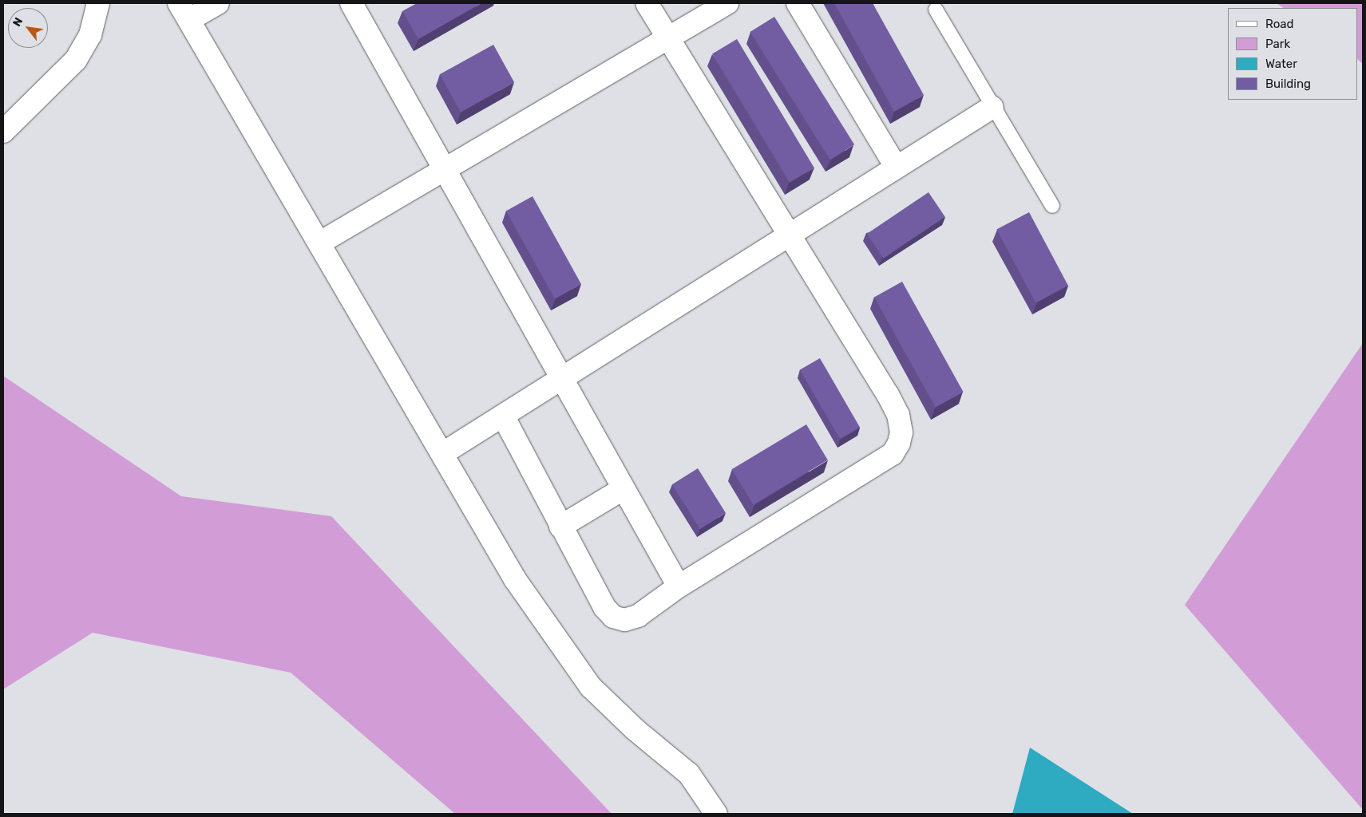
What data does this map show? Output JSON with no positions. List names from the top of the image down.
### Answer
{
  "legend": [
    "Road",
    "Park",
    "Water",
    "Building"
  ],
  "north": "top left"
}
